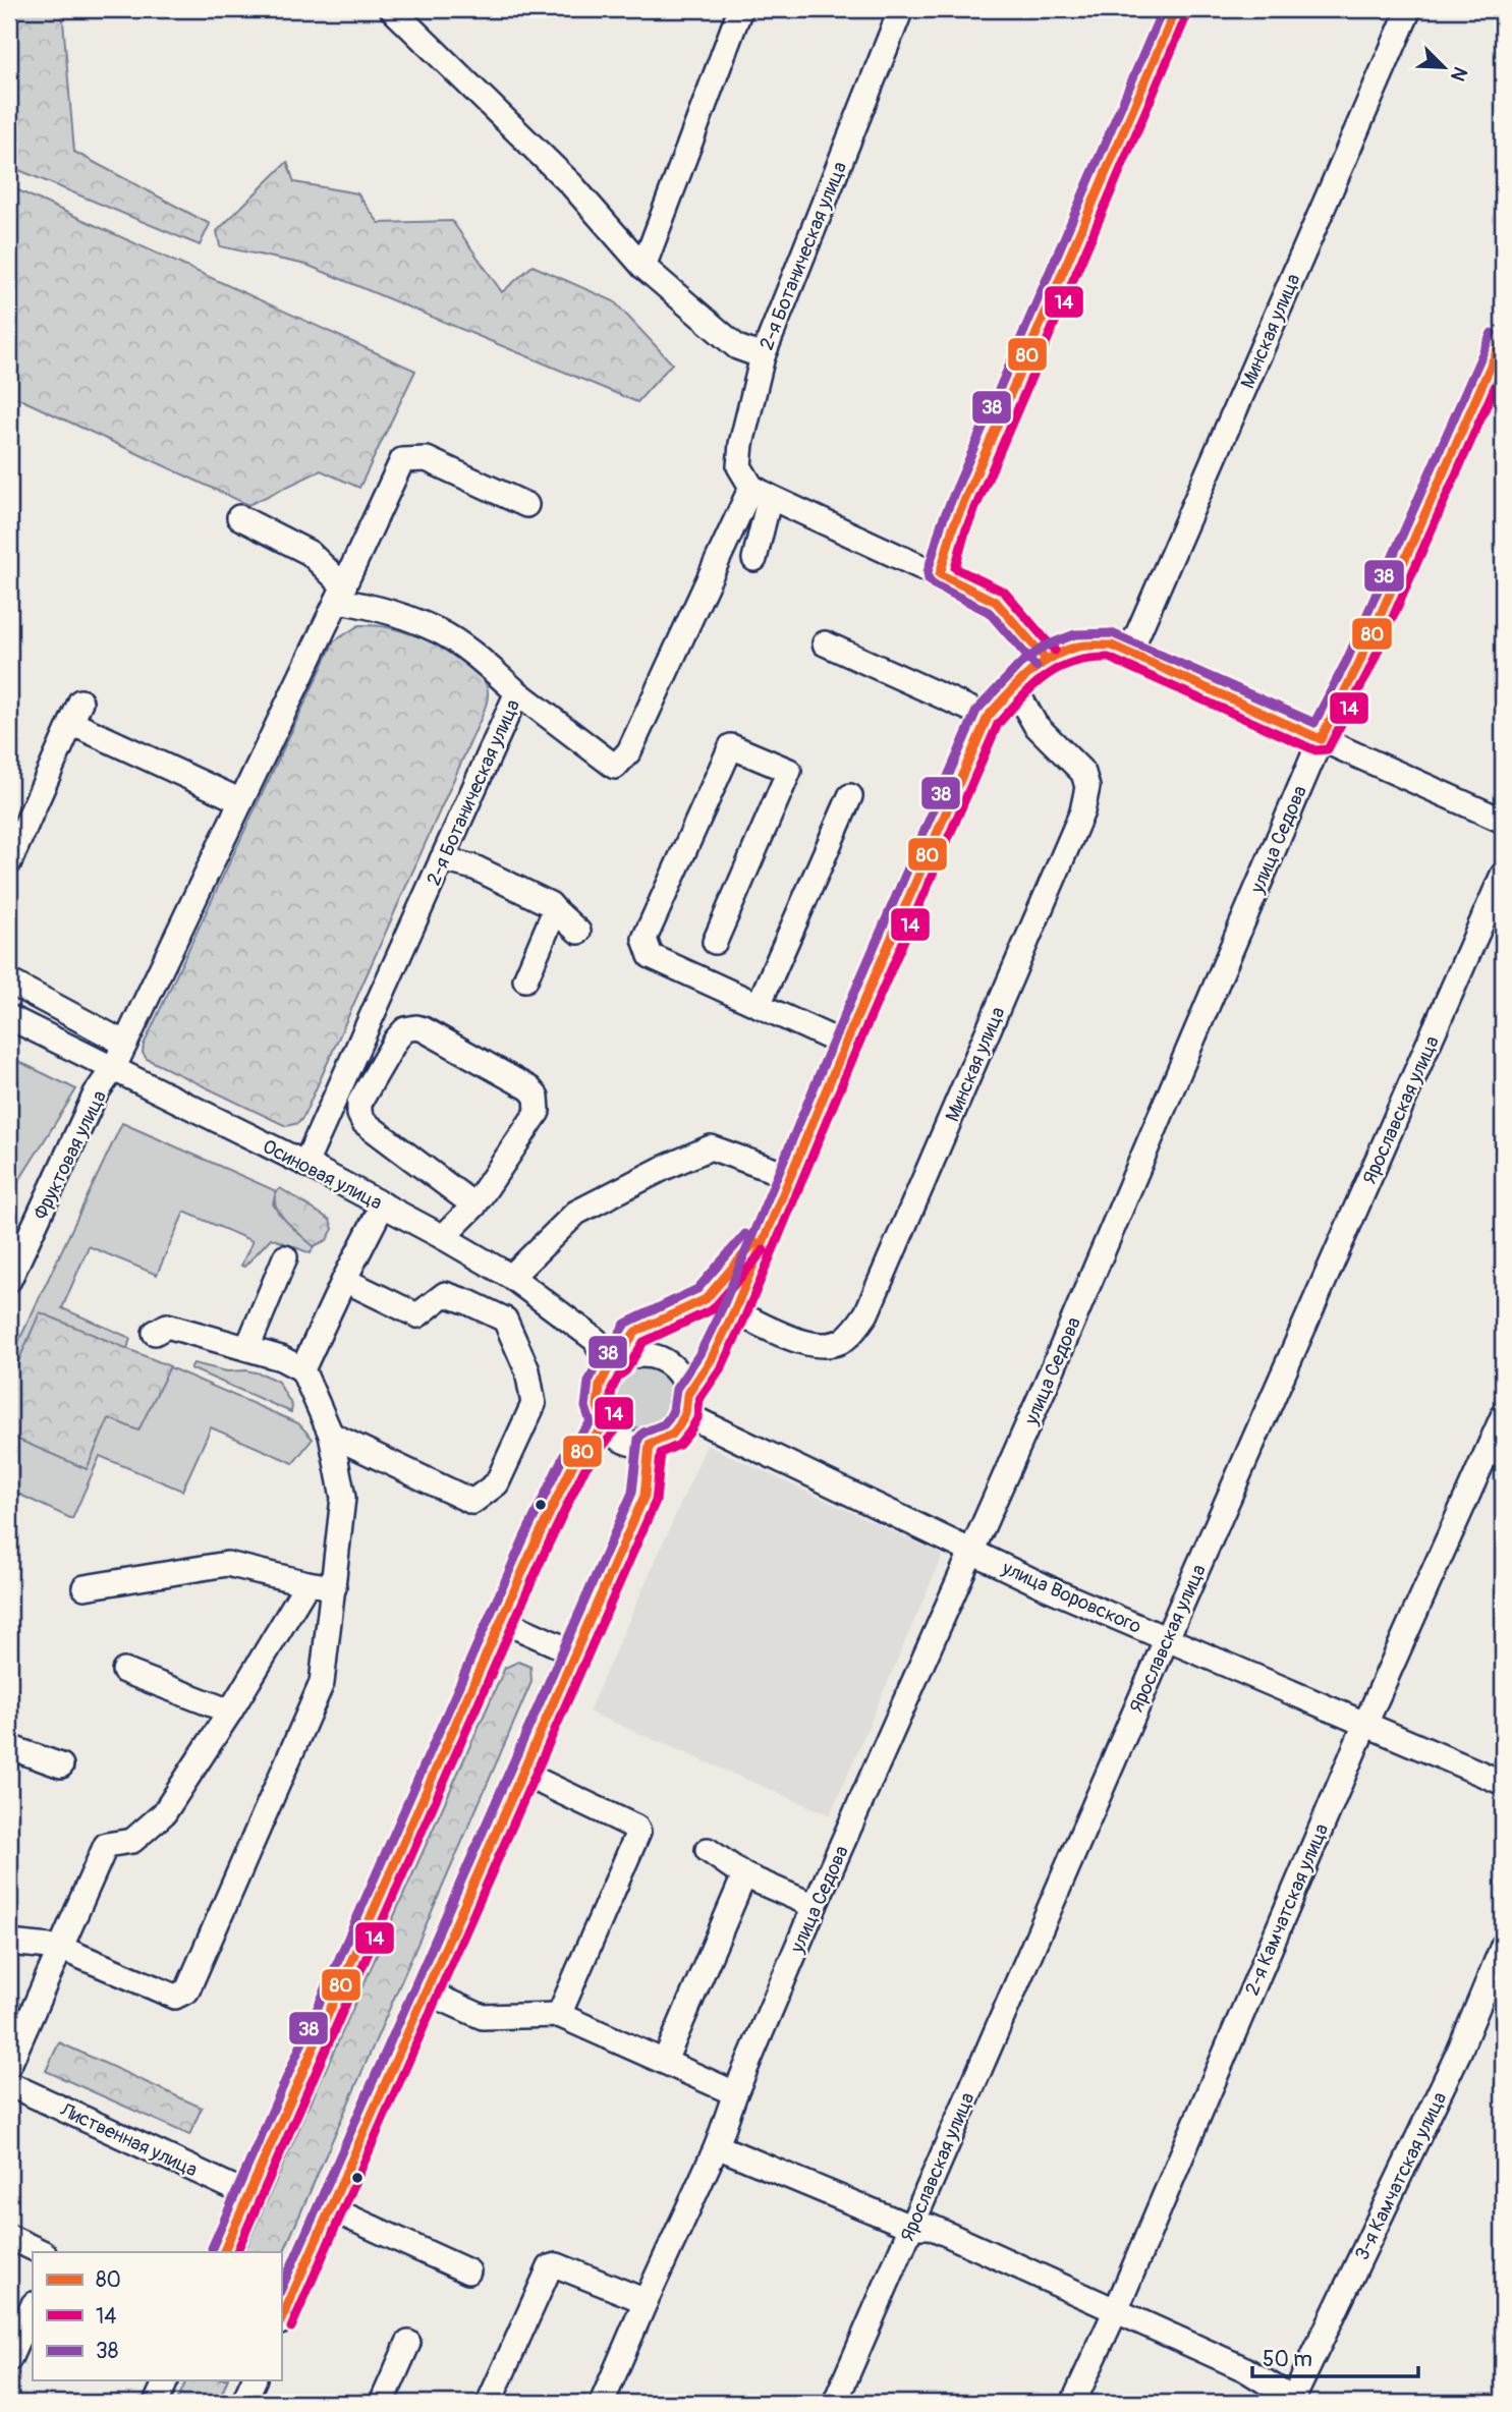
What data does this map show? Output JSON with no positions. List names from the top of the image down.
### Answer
{
  "streets": {
    "street": [
      "2-я Ботаническая улица",
      "Минская улица",
      "улица Седова",
      "Ярославская улица",
      "Фруктовая улица",
      "Осиновая улица",
      "улица Воровского",
      "2-я Камчатская улица",
      "Лиственная улица",
      "3-я Камчатская улица"
    ]
  },
  "crossings": [
    ["2-я Ботаническая улица", "Осиновая улица"],
    ["улица Седова", "улица Воровского"],
    ["Ярославская улица", "улица Воровского"],
    ["Фруктовая улица", "Осиновая улица"],
    ["Осиновая улица", "улица Воровского"],
    ["улица Воровского", "2-я Камчатская улица"]
  ],
  "lines": ["transit line 80", "transit line 38", "transit line 14"],
  "legend": ["80", "14", "38"],
  "scale_bar": "50 m",
  "north": "bottom right"
}
